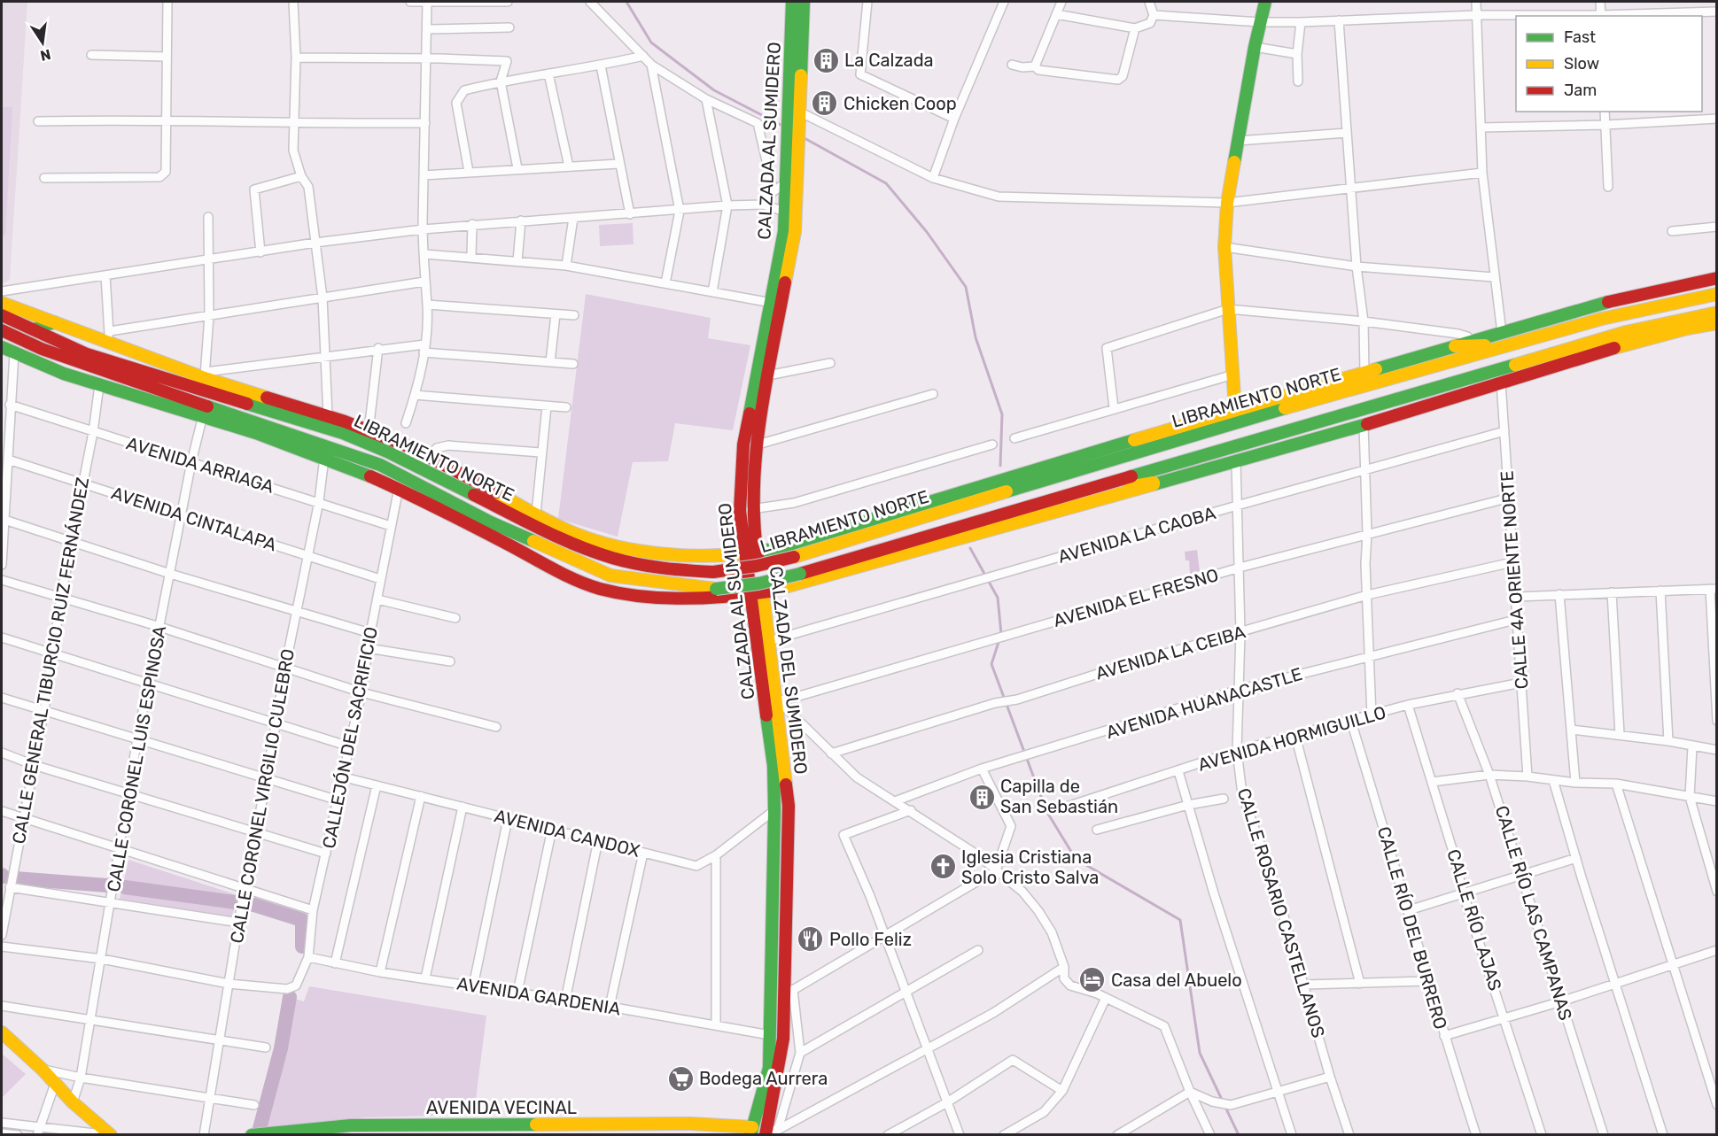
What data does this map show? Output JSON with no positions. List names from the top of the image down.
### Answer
{
  "streets": {
    "main road": [
      "CALZADA AL SUMIDERO",
      "LIBRAMIENTO NORTE",
      "CALZADA DEL SUMIDERO",
      "AVENIDA VECINAL"
    ],
    "street": [
      "AVENIDA ARRIAGA",
      "AVENIDA CINTALAPA",
      "AVENIDA LA CAOBA",
      "CALLE 4A ORIENTE NORTE",
      "AVENIDA EL FRESNO",
      "AVENIDA LA CEIBA",
      "CALLE GENERAL TIBURCIO RUIZ FERNÁNDEZ",
      "AVENIDA HUANACASTLE",
      "CALLEJÓN DEL SACRIFICIO",
      "AVENIDA HORMIGUILLO",
      "CALLE CORONEL LUIS ESPINOSA",
      "CALLE CORONEL VIRGILIO CULEBRO",
      "AVENIDA CANDOX",
      "CALLE ROSARIO CASTELLANOS",
      "CALLE RÍO LAS CAMPANAS",
      "CALLE RÍO LAJAS",
      "CALLE RÍO DEL BURRERO",
      "AVENIDA GARDENIA"
    ]
  },
  "crossings": [
    ["CALZADA AL SUMIDERO", "LIBRAMIENTO NORTE"],
    ["CALZADA AL SUMIDERO", "AVENIDA EL FRESNO"],
    ["CALZADA AL SUMIDERO", "CALZADA DEL SUMIDERO"],
    ["CALZADA AL SUMIDERO", "AVENIDA CANDOX"],
    ["CALZADA AL SUMIDERO", "AVENIDA GARDENIA"],
    ["CALZADA AL SUMIDERO", "AVENIDA VECINAL"],
    ["LIBRAMIENTO NORTE", "CALZADA DEL SUMIDERO"],
    ["AVENIDA ARRIAGA", "CALLE GENERAL TIBURCIO RUIZ FERNÁNDEZ"],
    ["AVENIDA ARRIAGA", "CALLEJÓN DEL SACRIFICIO"],
    ["AVENIDA ARRIAGA", "CALLE CORONEL LUIS ESPINOSA"],
    ["AVENIDA ARRIAGA", "CALLE CORONEL VIRGILIO CULEBRO"],
    ["AVENIDA CINTALAPA", "CALLE GENERAL TIBURCIO RUIZ FERNÁNDEZ"],
    ["AVENIDA CINTALAPA", "CALLEJÓN DEL SACRIFICIO"],
    ["AVENIDA CINTALAPA", "CALLE CORONEL LUIS ESPINOSA"],
    ["AVENIDA CINTALAPA", "CALLE CORONEL VIRGILIO CULEBRO"],
    ["AVENIDA LA CAOBA", "CALLE 4A ORIENTE NORTE"],
    ["AVENIDA LA CAOBA", "CALZADA DEL SUMIDERO"],
    ["AVENIDA LA CAOBA", "CALLE ROSARIO CASTELLANOS"],
    ["CALLE 4A ORIENTE NORTE", "AVENIDA EL FRESNO"],
    ["CALLE 4A ORIENTE NORTE", "AVENIDA LA CEIBA"],
    ["CALLE 4A ORIENTE NORTE", "AVENIDA HUANACASTLE"],
    ["CALLE 4A ORIENTE NORTE", "AVENIDA HORMIGUILLO"],
    ["AVENIDA EL FRESNO", "CALZADA DEL SUMIDERO"],
    ["AVENIDA EL FRESNO", "CALLE ROSARIO CASTELLANOS"],
    ["AVENIDA LA CEIBA", "CALLE ROSARIO CASTELLANOS"],
    ["AVENIDA HUANACASTLE", "CALLE ROSARIO CASTELLANOS"],
    ["CALLEJÓN DEL SACRIFICIO", "CALLE CORONEL VIRGILIO CULEBRO"],
    ["CALLEJÓN DEL SACRIFICIO", "AVENIDA CANDOX"],
    ["CALLEJÓN DEL SACRIFICIO", "AVENIDA GARDENIA"],
    ["AVENIDA HORMIGUILLO", "CALLE ROSARIO CASTELLANOS"],
    ["AVENIDA HORMIGUILLO", "CALLE RÍO LAS CAMPANAS"],
    ["AVENIDA HORMIGUILLO", "CALLE RÍO LAJAS"],
    ["AVENIDA HORMIGUILLO", "CALLE RÍO DEL BURRERO"]
  ],
  "places": {
    "building": ["La Calzada", "Chicken Coop", "Capilla de San Sebastián"],
    "church": ["Iglesia Cristiana Solo Cristo Salva"],
    "restaurant": ["Pollo Feliz"],
    "hotel": ["Casa del Abuelo"],
    "supermarket": ["Bodega Aurrera"]
  },
  "legend": ["Fast", "Slow", "Jam"],
  "north": "bottom"
}
